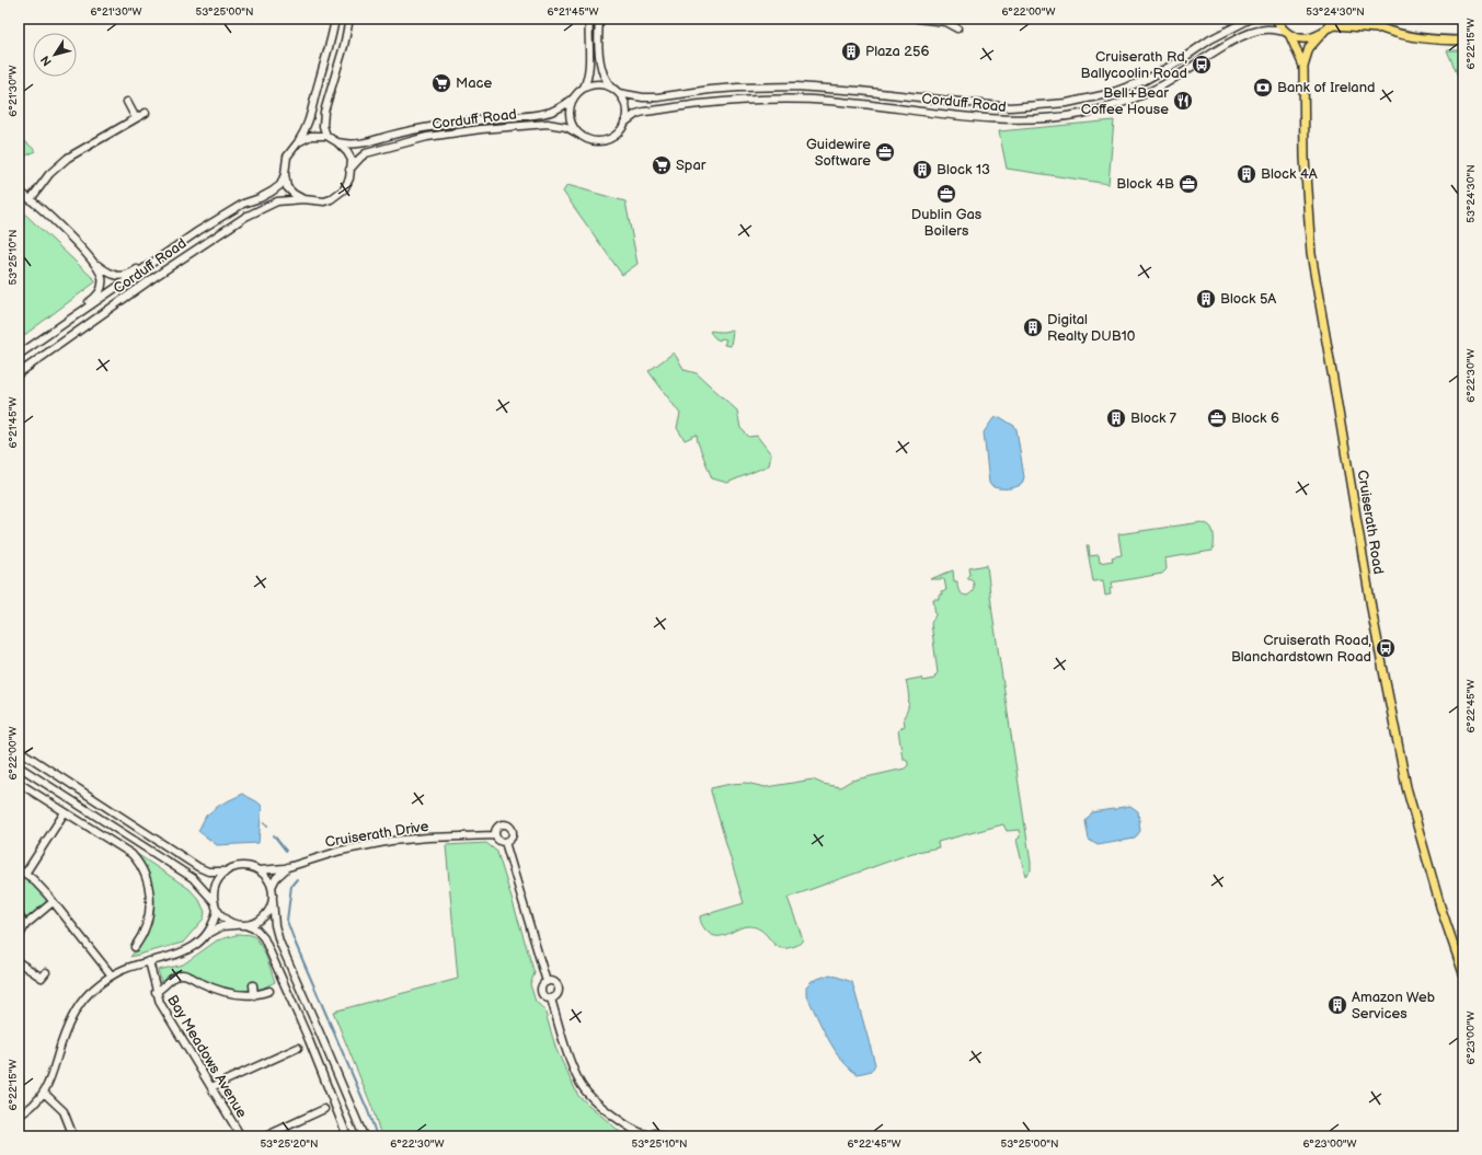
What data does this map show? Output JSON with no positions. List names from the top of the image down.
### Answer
{
  "streets": {
    "main road": ["Cruiserath Road"],
    "street": ["Corduff Road", "Cruiserath Drive", "Bay Meadows Avenue"]
  },
  "crossings": [
    ["Corduff Road", "Cruiserath Road"]
  ],
  "places": {
    "building": [
      "Plaza 256",
      "Block 13",
      "Block 4A",
      "Block 5A",
      "Digital Realty DUB10",
      "Block 7",
      "Amazon Web Services"
    ],
    "bus stop": ["Cruiserath Rd, Ballycoolin Road", "Cruiserath Road, Blanchardstown Road"],
    "supermarket": ["Mace", "Spar"],
    "bank": ["Bank of Ireland"],
    "restaurant": ["Bell+Bear Coffee House"],
    "office": [
      "Guidewire Software",
      "Block 4B",
      "Dublin Gas Boilers",
      "Block 6"
    ]
  },
  "north": "bottom left",
  "coordinates": [
    "6°21'30\"W",
    "53°25'00\"N",
    "6°21'45\"W",
    "6°22'00\"W",
    "53°24'30\"N",
    "6°22'15\"W",
    "53°25'10\"N",
    "6°22'30\"W",
    "6°22'45\"W",
    "6°23'00\"W",
    "53°25'20\"N"
  ]
}
